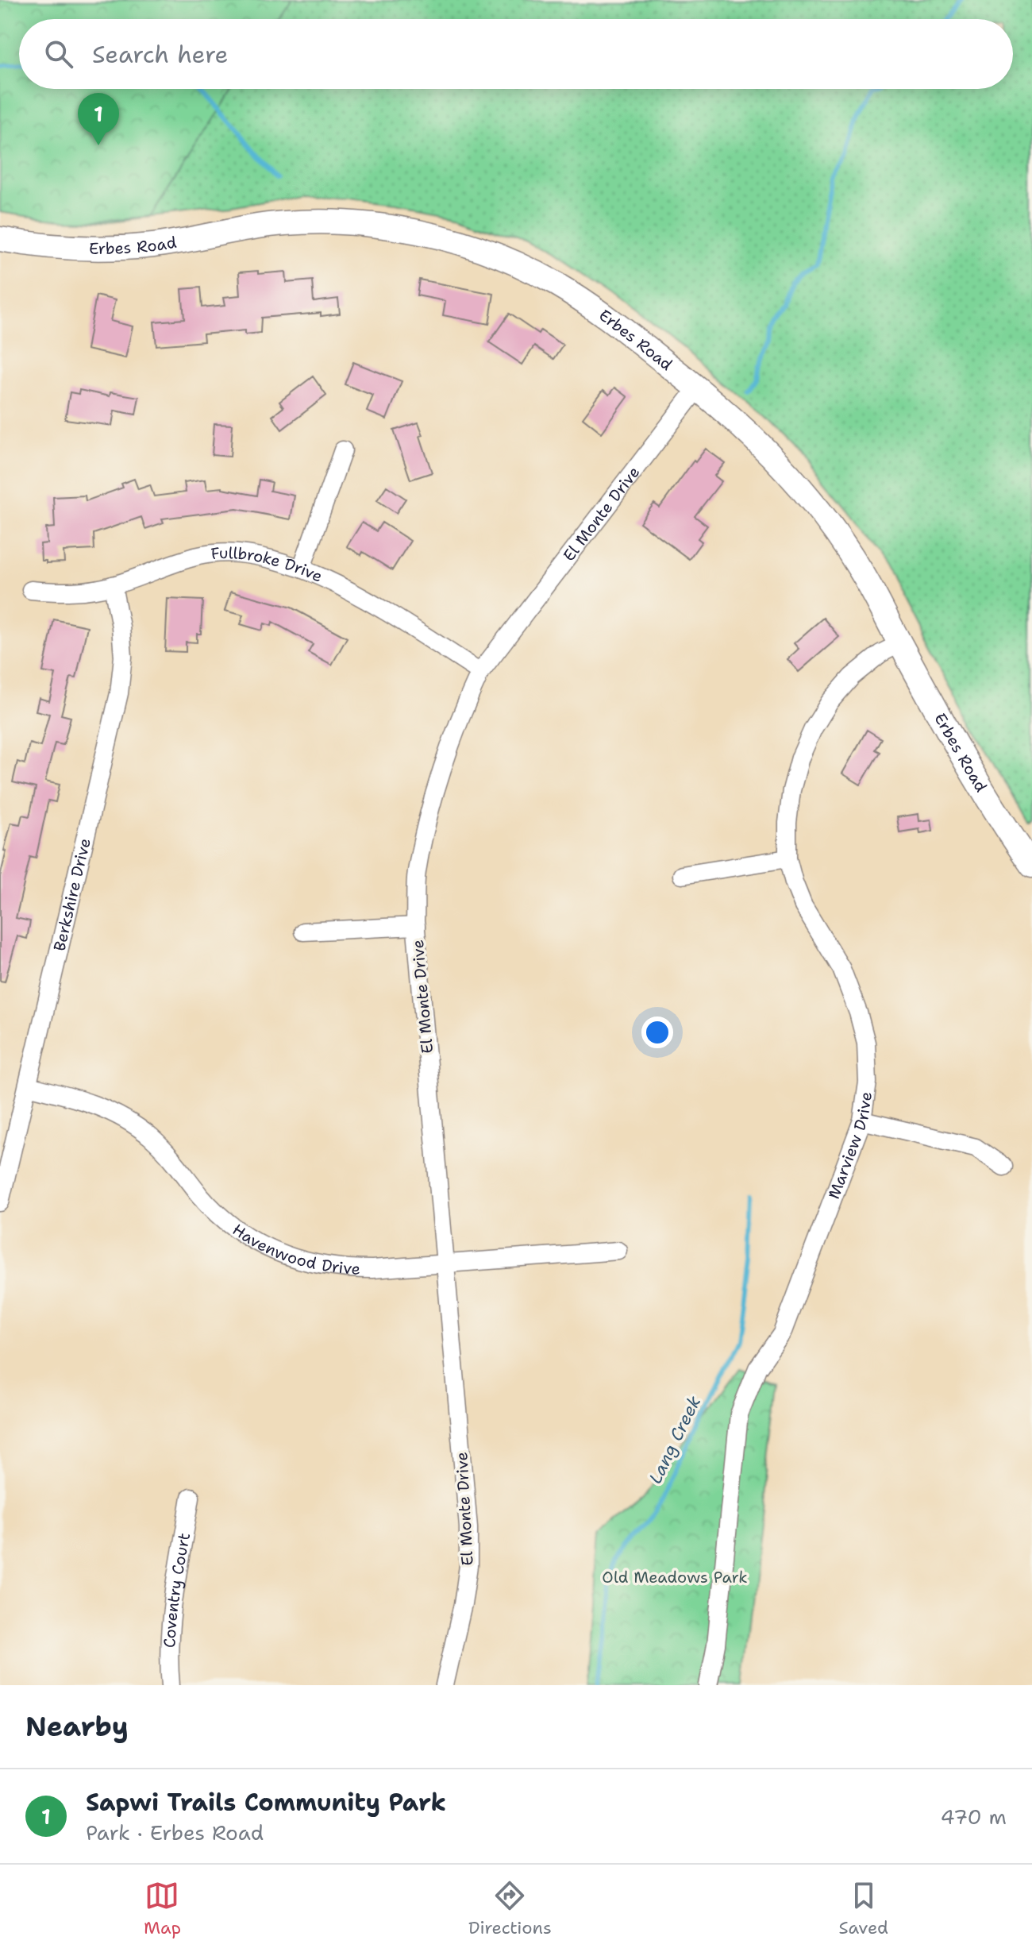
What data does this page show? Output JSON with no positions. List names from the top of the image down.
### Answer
{
  "streets": {
    "main road": ["Erbes Road"],
    "street": [
      "El Monte Drive",
      "Fullbroke Drive",
      "Berkshire Drive",
      "Marview Drive",
      "Havenwood Drive",
      "Coventry Court"
    ]
  },
  "crossings": [
    ["Erbes Road", "El Monte Drive"],
    ["Erbes Road", "Marview Drive"],
    ["El Monte Drive", "Fullbroke Drive"],
    ["El Monte Drive", "Havenwood Drive"],
    ["Fullbroke Drive", "Berkshire Drive"],
    ["Berkshire Drive", "Havenwood Drive"]
  ],
  "water": ["Lang Creek"],
  "parks": ["Old Meadows Park"],
  "page": {
    "search": "Search here",
    "pins": "1",
    "heading": "Nearby",
    "list": [
      {
        "mark": "1",
        "name": "Sapwi Trails Community Park",
        "note": "Park · Erbes Road",
        "value": "470 m"
      }
    ],
    "nav": ["Map", "Directions", "Saved"]
  }
}
